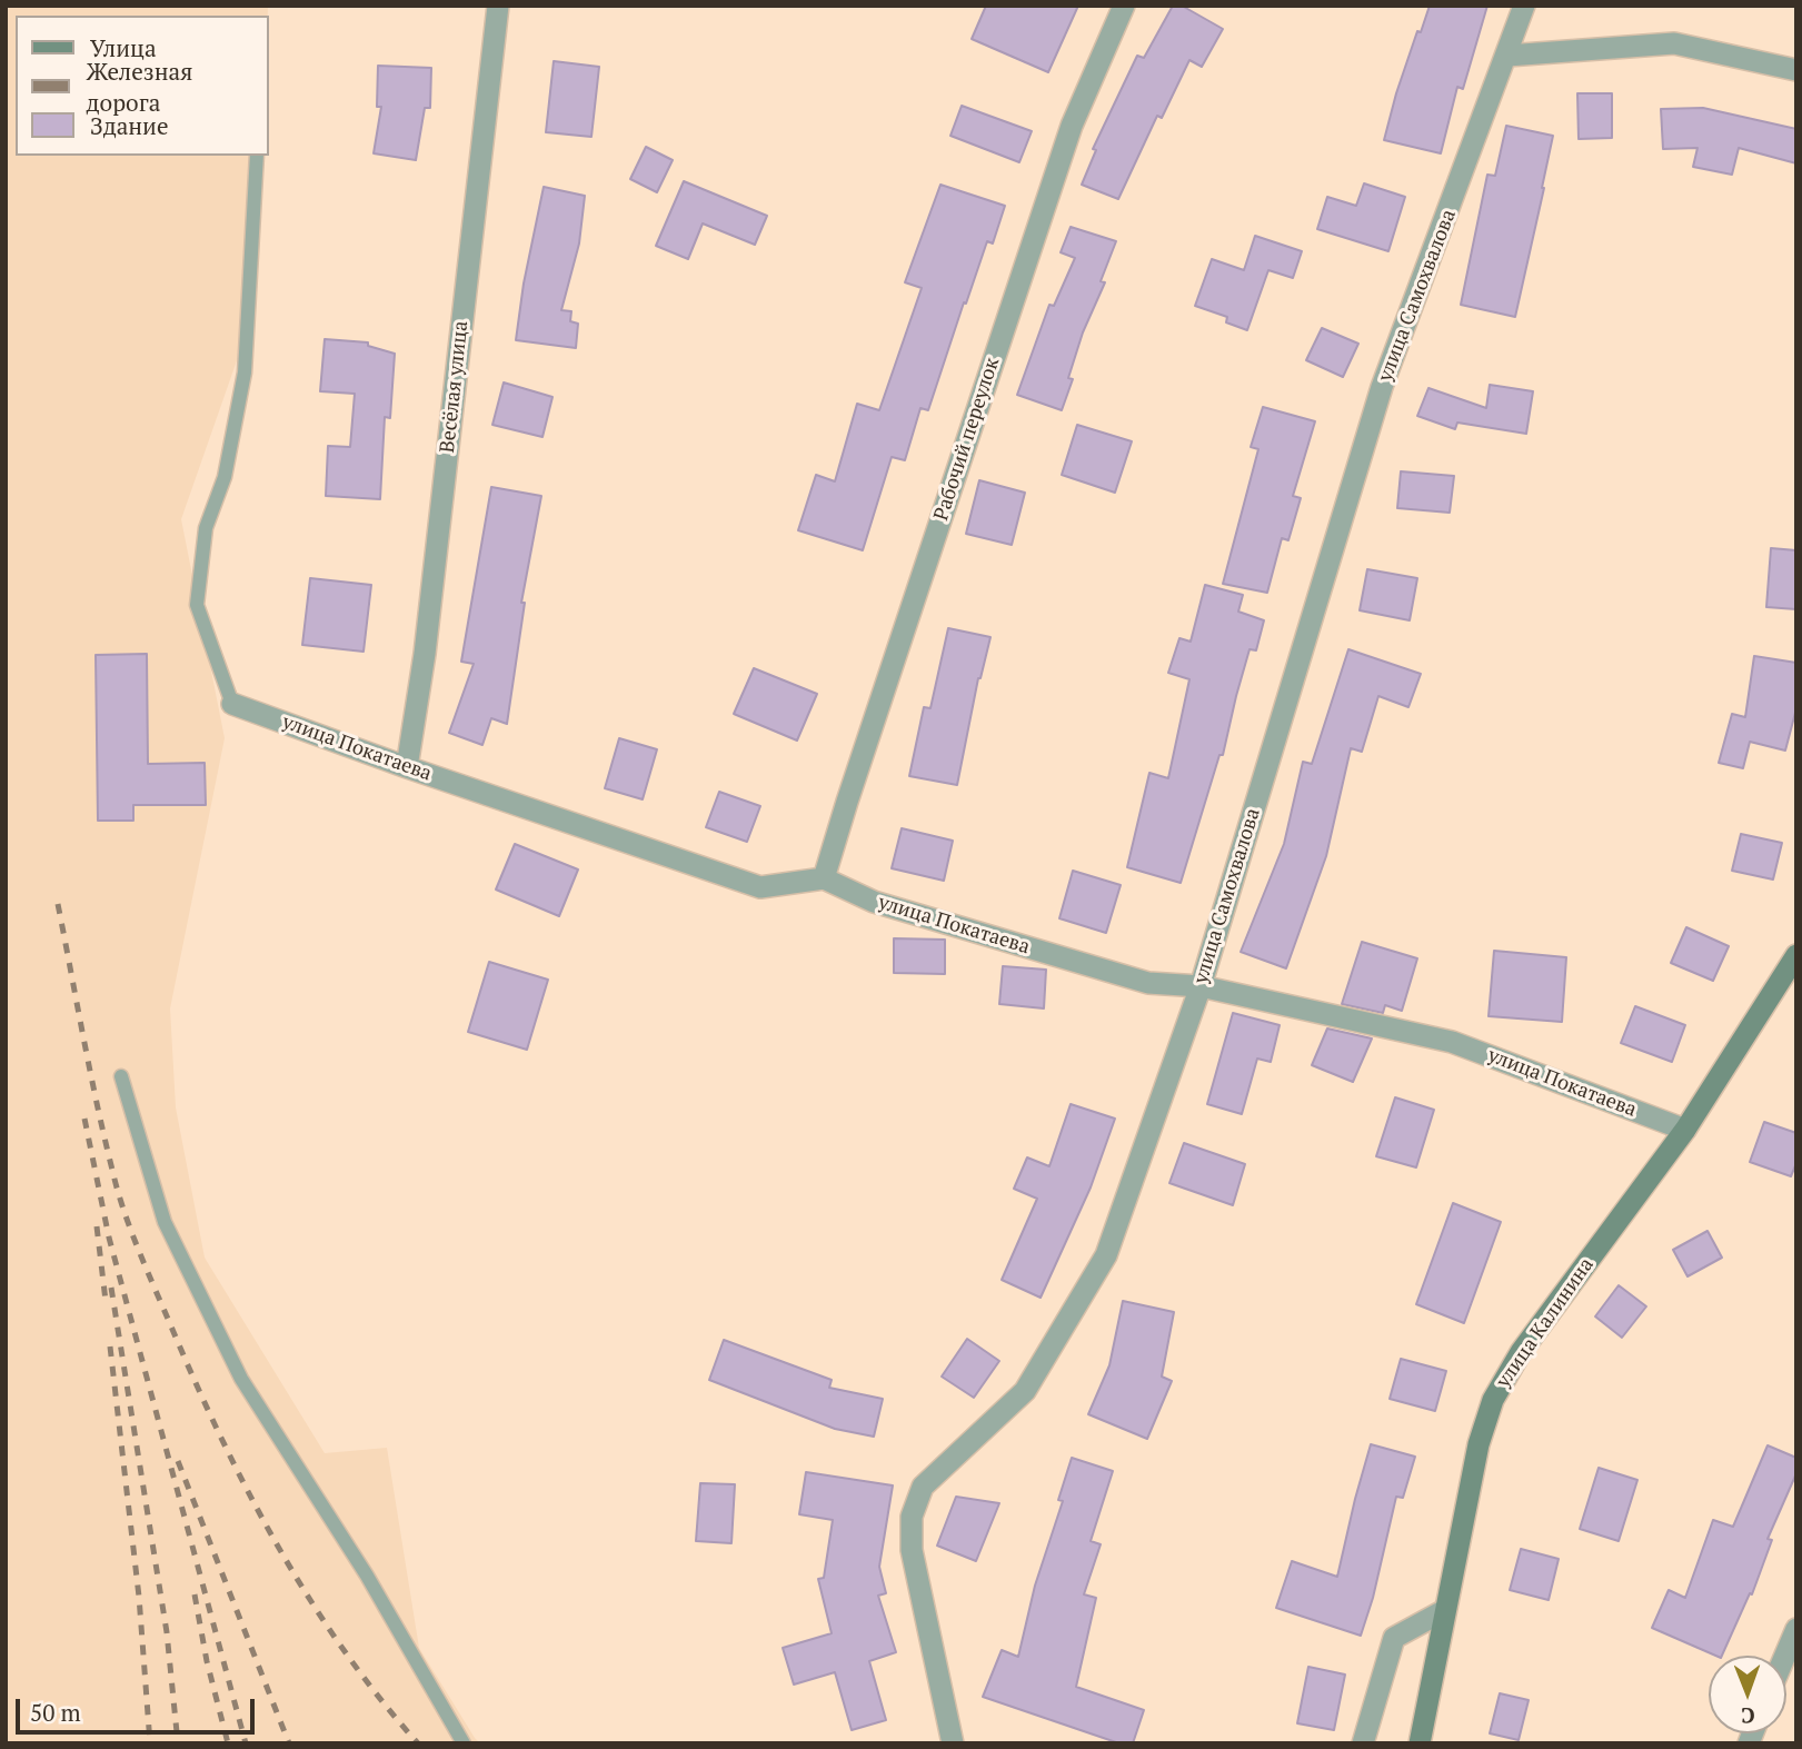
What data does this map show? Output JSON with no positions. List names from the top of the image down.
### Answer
{
  "streets": {
    "main road": ["улица Калинина"],
    "street": [
      "улица Самохвалова",
      "Весёлая улица",
      "Рабочий переулок",
      "улица Покатаева"
    ]
  },
  "crossings": [
    ["улица Самохвалова", "улица Покатаева"],
    ["Весёлая улица", "улица Покатаева"],
    ["Рабочий переулок", "улица Покатаева"],
    ["улица Покатаева", "улица Калинина"]
  ],
  "legend": ["Улица", "Железная дорога", "Здание"],
  "scale_bar": "50 m",
  "north": "bottom"
}
